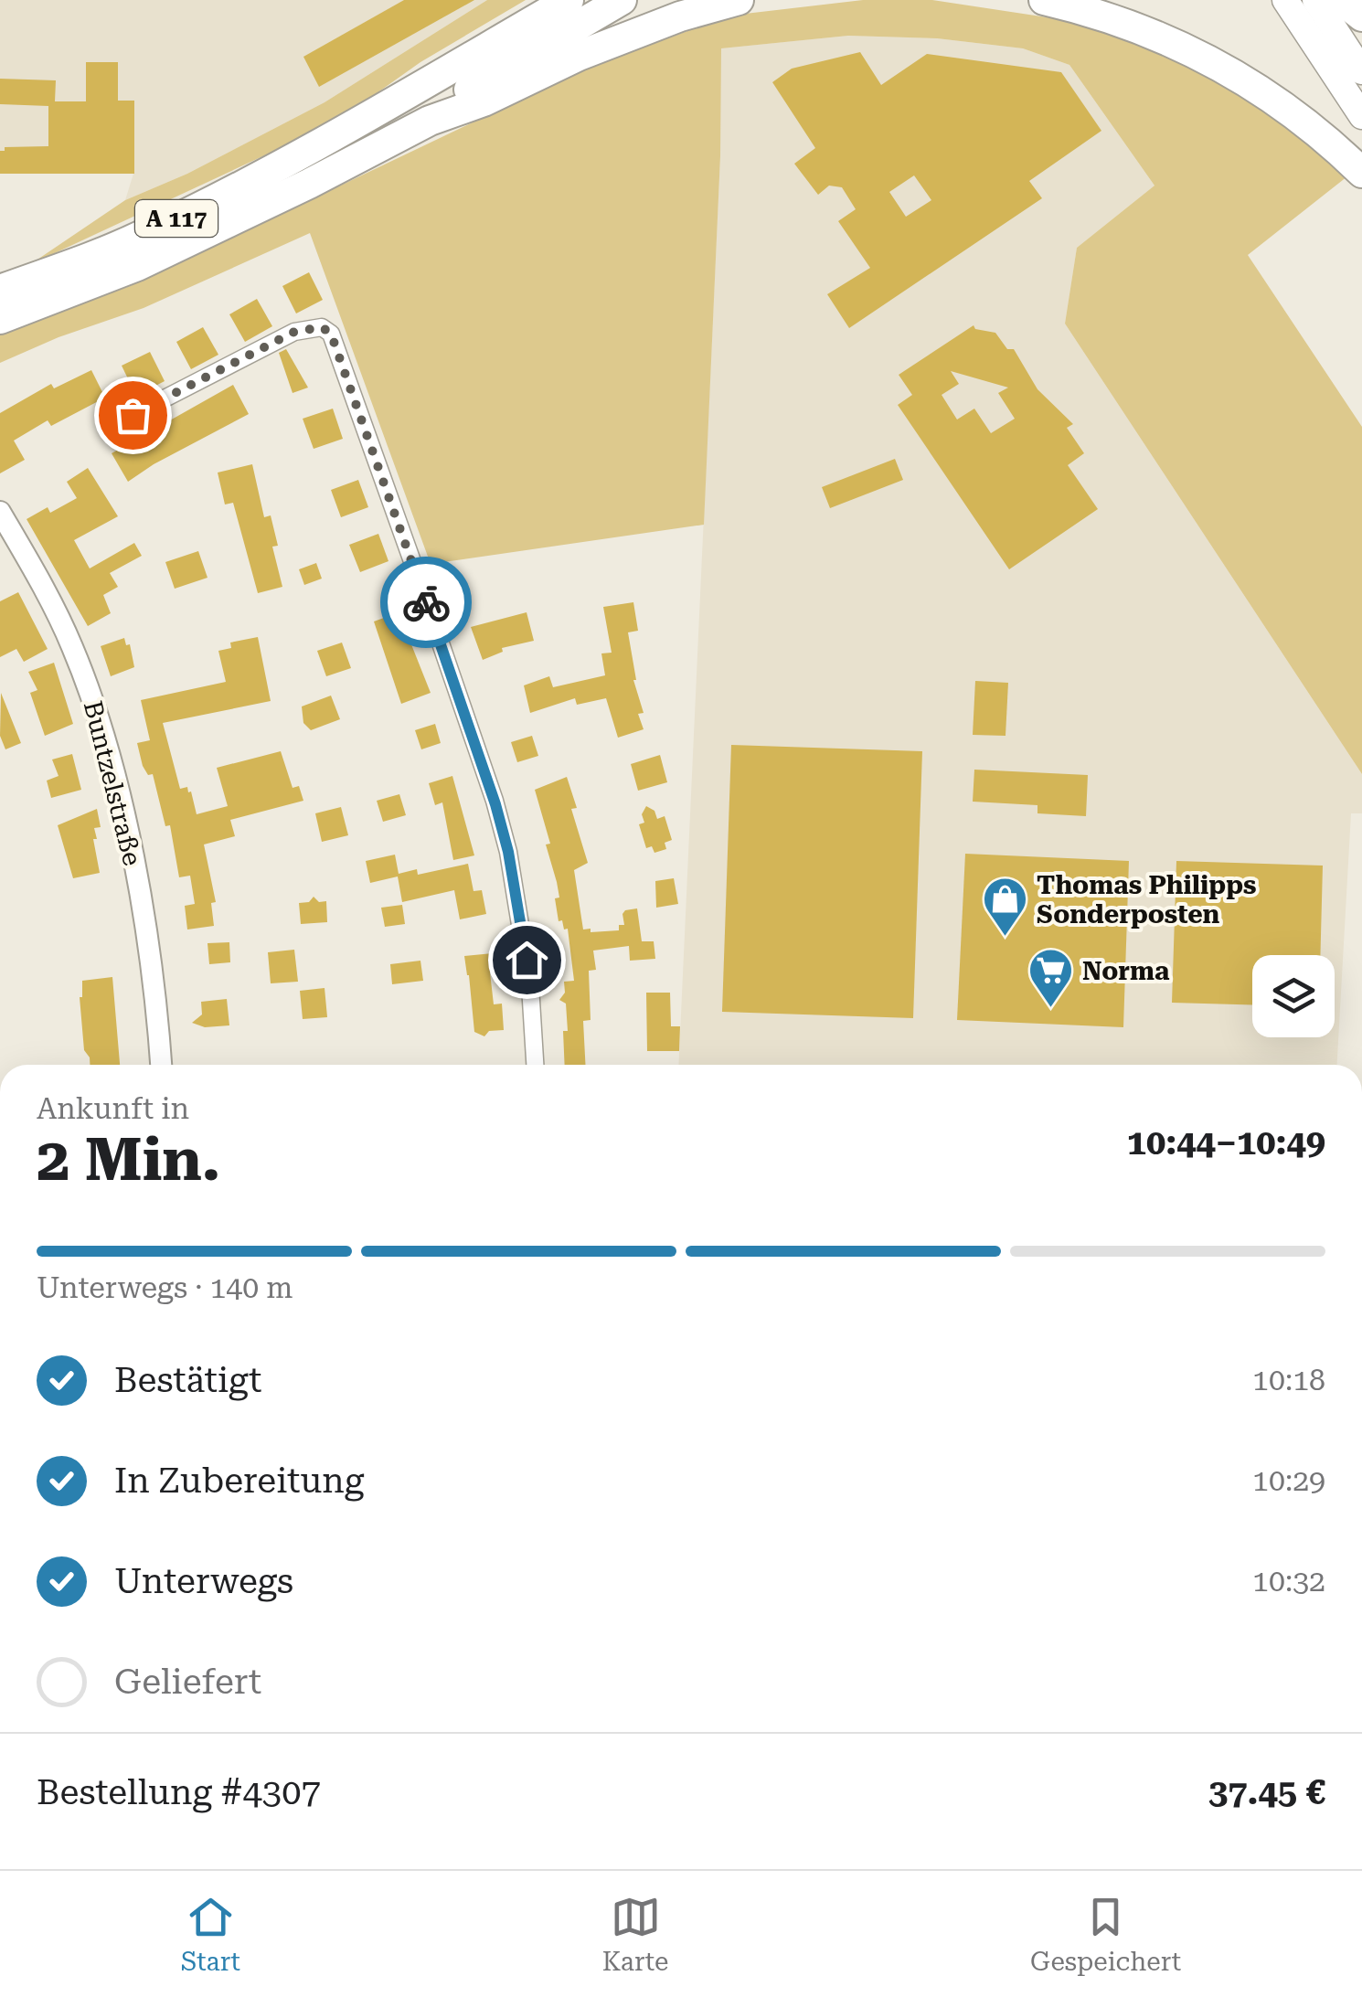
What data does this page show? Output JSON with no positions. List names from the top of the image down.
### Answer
{
  "streets": {
    "highway": ["A 117"],
    "street": ["Buntzelstraße"]
  },
  "places": {
    "shop": ["Thomas Philipps Sonderposten"],
    "supermarket": ["Norma"]
  },
  "page": {
    "heading": ["2 Min.", "Ankunft in", "10:44–10:49"],
    "panel": ["Bestellung #4307", "37.45 €"],
    "bar": "Unterwegs · 140 m",
    "list": [
      ["Bestätigt", "10:18"],
      ["In Zubereitung", "10:29"],
      ["Unterwegs", "10:32"],
      "Geliefert"
    ],
    "tabs": ["Start", "Karte", "Gespeichert"]
  }
}
